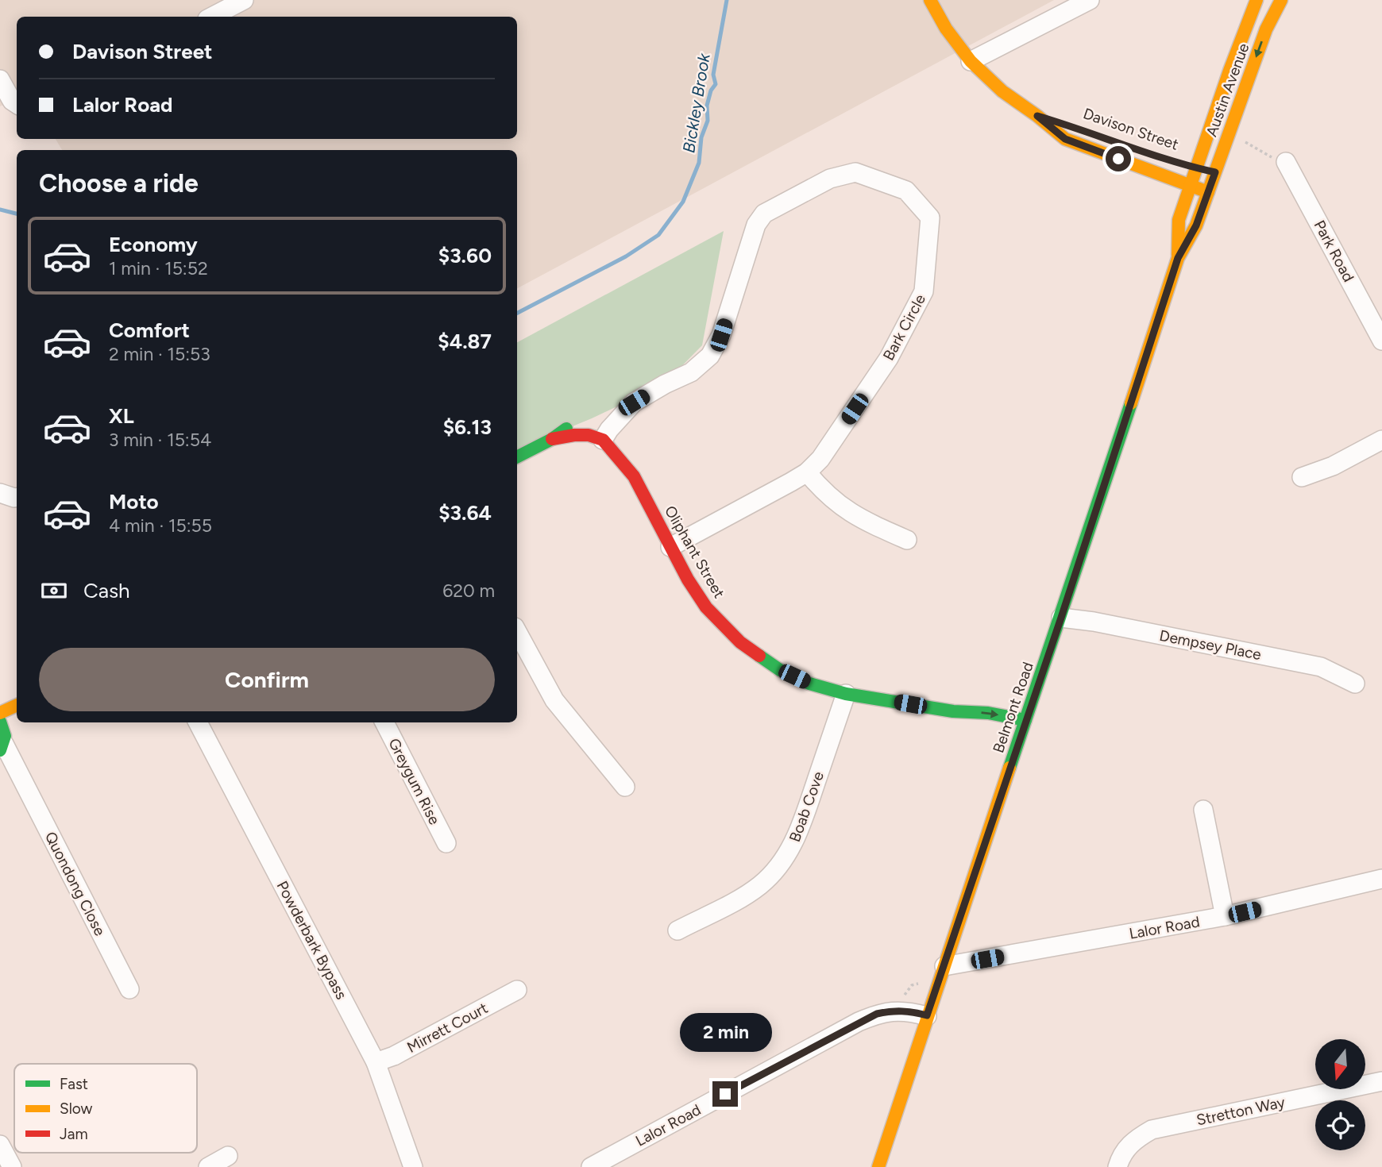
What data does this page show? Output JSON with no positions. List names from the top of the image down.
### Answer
{
  "streets": {
    "main road": [
      "Austin Avenue",
      "Davison Street",
      "Oliphant Street",
      "Belmont Road"
    ],
    "street": [
      "Park Road",
      "Bark Circle",
      "Dempsey Place",
      "Greygum Rise",
      "Boab Cove",
      "Quondong Close",
      "Lalor Road",
      "Powderbark Bypass",
      "Mirrett Court",
      "Stretton Way"
    ]
  },
  "crossings": [
    ["Austin Avenue", "Davison Street"],
    ["Austin Avenue", "Belmont Road"],
    ["Davison Street", "Belmont Road"],
    ["Bark Circle", "Oliphant Street"],
    ["Oliphant Street", "Belmont Road"],
    ["Oliphant Street", "Boab Cove"],
    ["Dempsey Place", "Belmont Road"],
    ["Belmont Road", "Lalor Road"],
    ["Powderbark Bypass", "Mirrett Court"]
  ],
  "water": ["Bickley Brook"],
  "legend": ["Fast", "Slow", "Jam"],
  "north": "bottom",
  "page": {
    "banner": ["Davison Street", "Lalor Road"],
    "heading": "Choose a ride",
    "list": [
      {
        "name": "Economy",
        "note": "1 min · 15:52",
        "value": "$3.60"
      },
      {
        "name": "Comfort",
        "note": "2 min · 15:53",
        "value": "$4.87"
      },
      {
        "name": "XL",
        "note": "3 min · 15:54",
        "value": "$6.13"
      },
      {
        "name": "Moto",
        "note": "4 min · 15:55",
        "value": "$3.64"
      }
    ],
    "pay": ["Cash", "620 m"],
    "buttons": "Confirm",
    "bubble": "2 min"
  }
}
